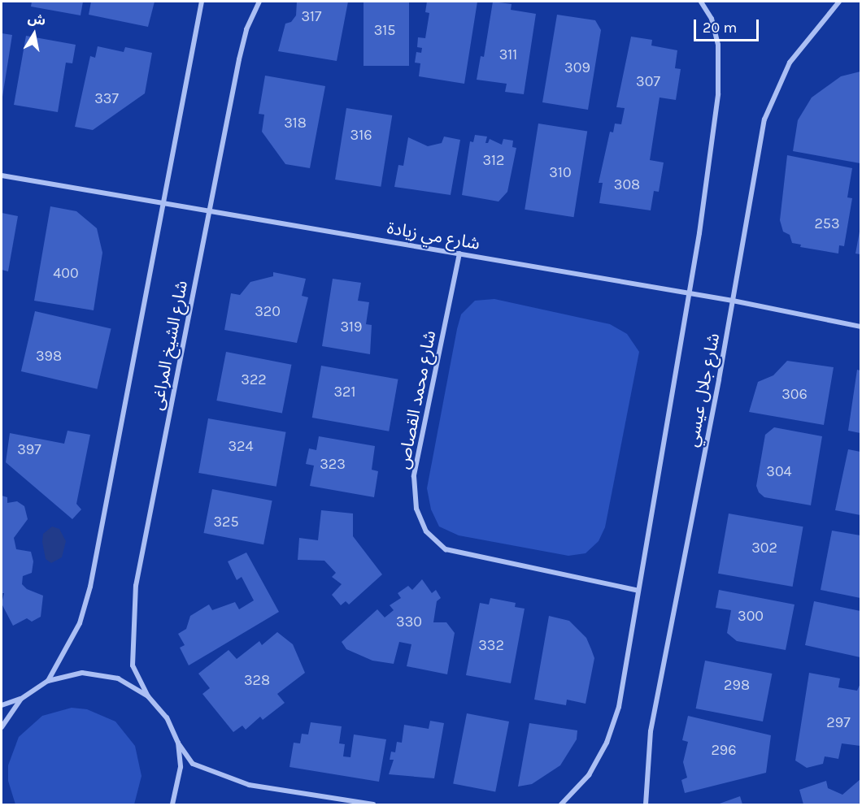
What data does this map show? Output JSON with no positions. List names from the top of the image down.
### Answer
{
  "streets": {
    "street": [
      "شارع مي زيادة",
      "شارع الشيخ المراغى",
      "شارع جلال عيسي",
      "شارع محمد القصاص"
    ]
  },
  "crossings": [
    ["شارع مي زيادة", "شارع الشيخ المراغى"],
    ["شارع مي زيادة", "شارع جلال عيسي"],
    ["شارع مي زيادة", "شارع محمد القصاص"],
    ["شارع جلال عيسي", "شارع محمد القصاص"]
  ],
  "house_numbers": [
    "317",
    "315",
    "311",
    "309",
    "307",
    "337",
    "318",
    "316",
    "312",
    "310",
    "308",
    "253",
    "400",
    "320",
    "319",
    "398",
    "322",
    "321",
    "306",
    "324",
    "397",
    "323",
    "304",
    "325",
    "302",
    "300",
    "330",
    "332",
    "328",
    "298",
    "297",
    "296"
  ],
  "scale_bar": "20 m",
  "north": "top"
}
